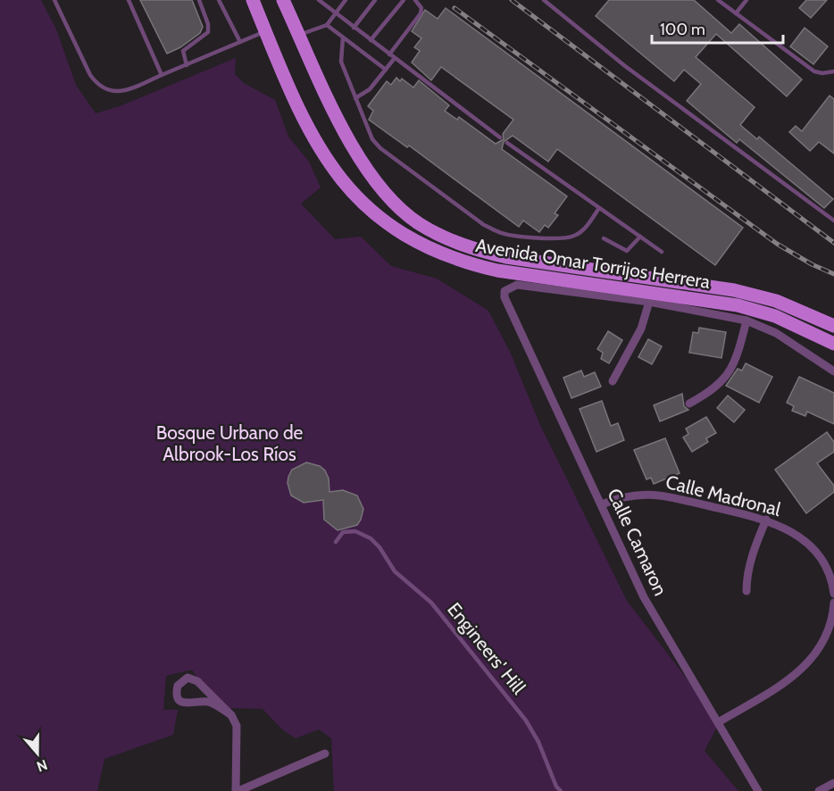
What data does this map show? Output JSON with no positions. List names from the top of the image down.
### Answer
{
  "streets": {
    "main road": ["Avenida Omar Torrijos Herrera"],
    "street": ["Calle Madronal", "Calle Camaron"],
    "lane": ["Engineers' Hill"]
  },
  "crossings": [
    ["Calle Madronal", "Calle Camaron"]
  ],
  "parks": ["Bosque Urbano de Albrook-Los Ríos"],
  "scale_bar": "100 m",
  "north": "bottom"
}
